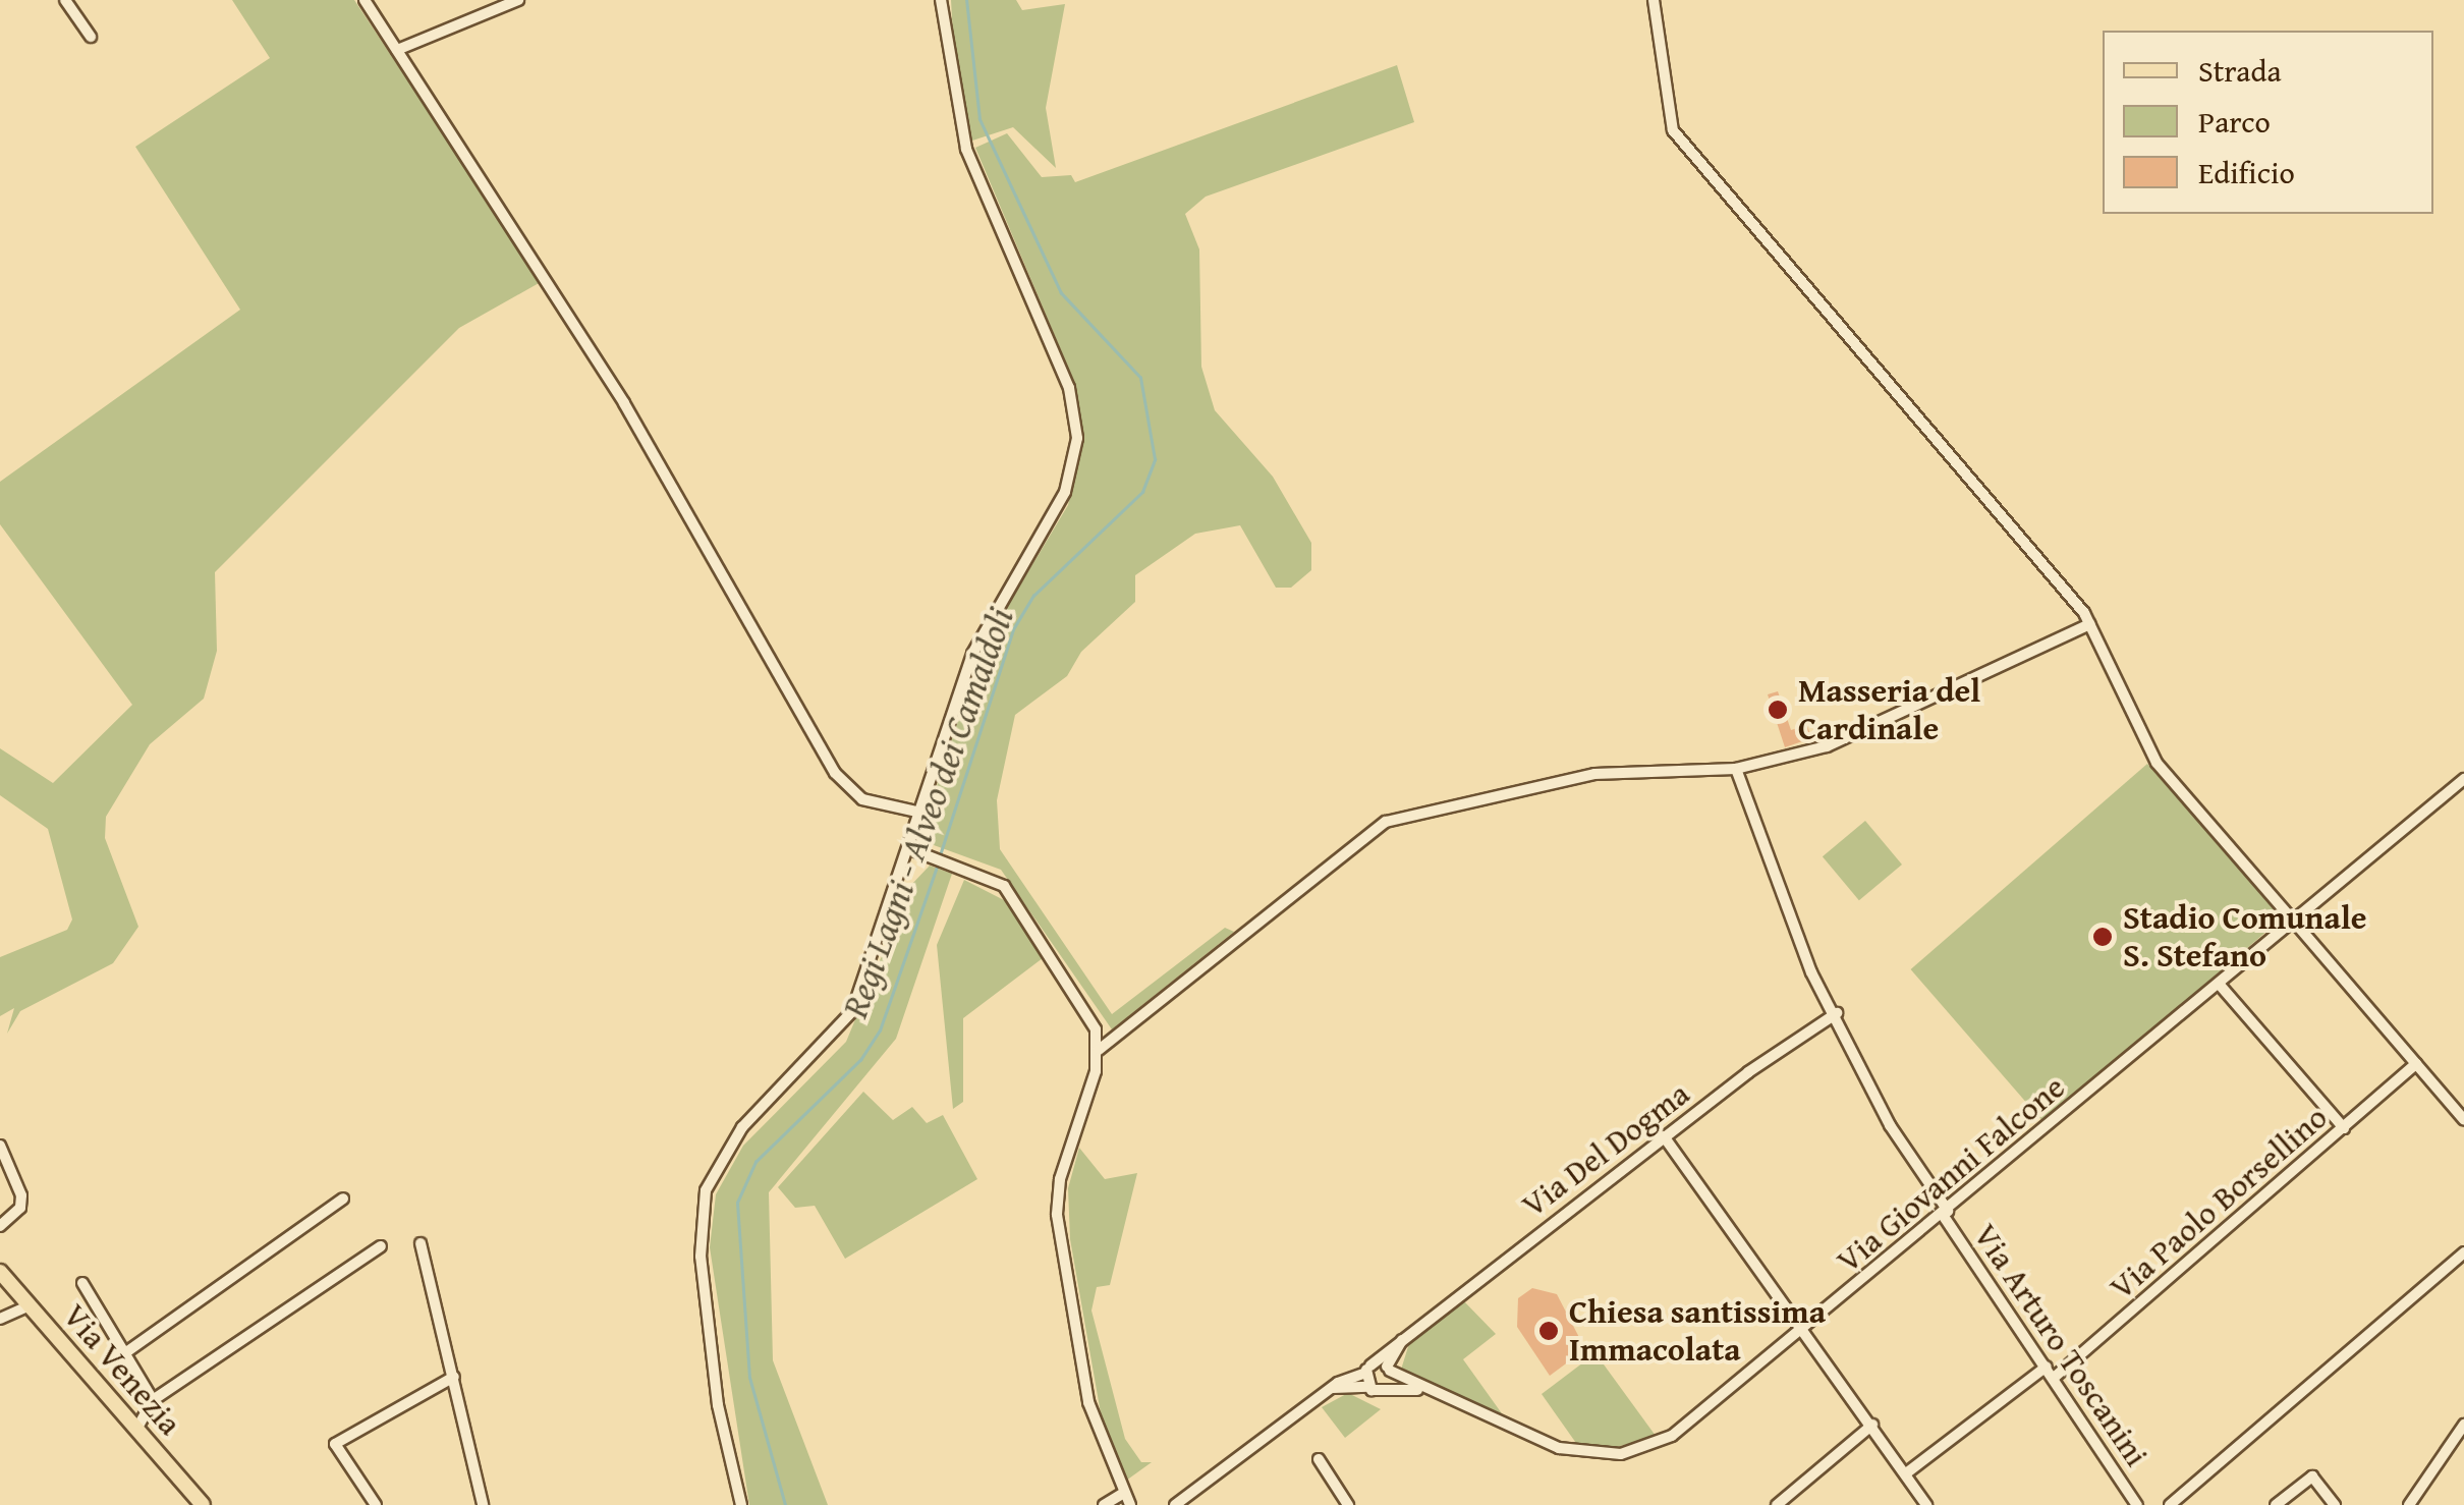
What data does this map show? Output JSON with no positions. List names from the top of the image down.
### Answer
{
  "streets": {
    "main road": ["Via Venezia"],
    "street": [
      "Via Del Dogma",
      "Via Giovanni Falcone",
      "Via Paolo Borsellino",
      "Via Arturo Toscanini"
    ]
  },
  "crossings": [
    ["Via Del Dogma", "Via Arturo Toscanini"],
    ["Via Giovanni Falcone", "Via Arturo Toscanini"],
    ["Via Paolo Borsellino", "Via Arturo Toscanini"]
  ],
  "water": ["Regi Lagni - Alveo dei Camaldoli"],
  "places": ["Masseria del Cardinale", "Stadio Comunale S. Stefano", "Chiesa santissima Immacolata"],
  "legend": ["Strada", "Parco", "Edificio"]
}
